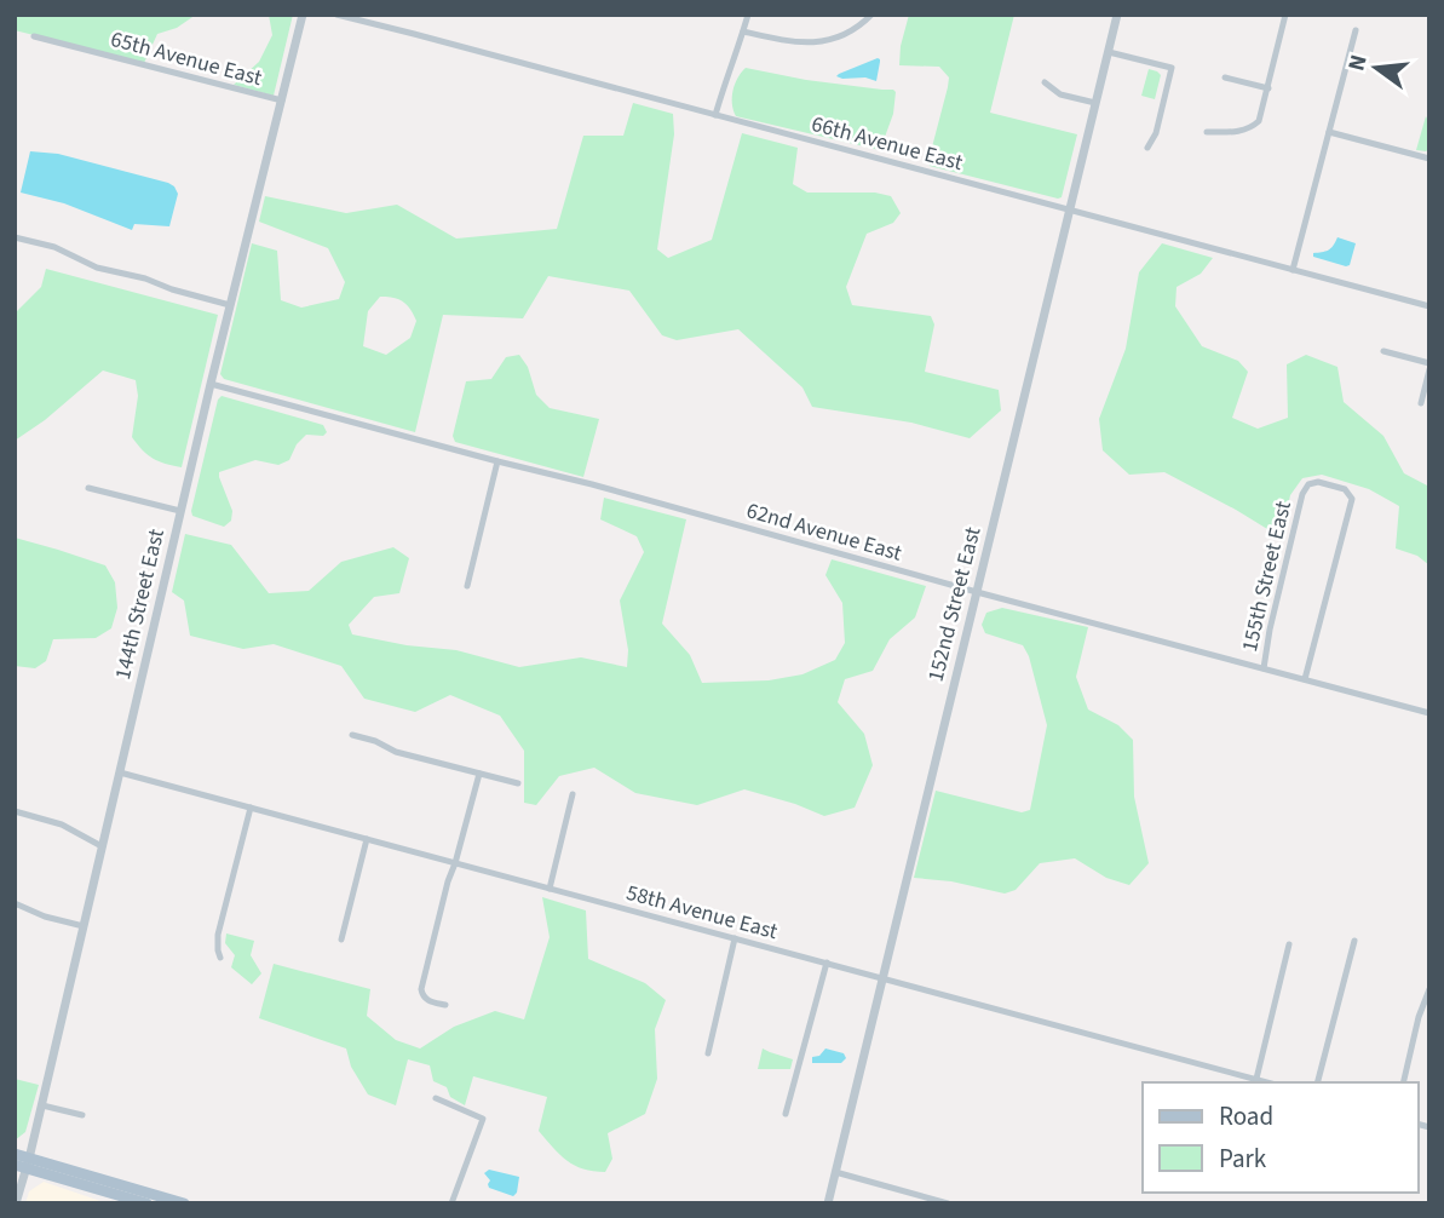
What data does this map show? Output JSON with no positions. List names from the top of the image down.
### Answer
{
  "streets": {
    "street": [
      "65th Avenue East",
      "66th Avenue East",
      "62nd Avenue East",
      "155th Street East",
      "144th Street East",
      "152nd Street East",
      "58th Avenue East"
    ]
  },
  "crossings": [
    ["65th Avenue East", "144th Street East"],
    ["66th Avenue East", "152nd Street East"],
    ["62nd Avenue East", "155th Street East"],
    ["62nd Avenue East", "144th Street East"],
    ["62nd Avenue East", "152nd Street East"],
    ["144th Street East", "58th Avenue East"],
    ["152nd Street East", "58th Avenue East"]
  ],
  "legend": ["Road", "Park"],
  "north": "left"
}
